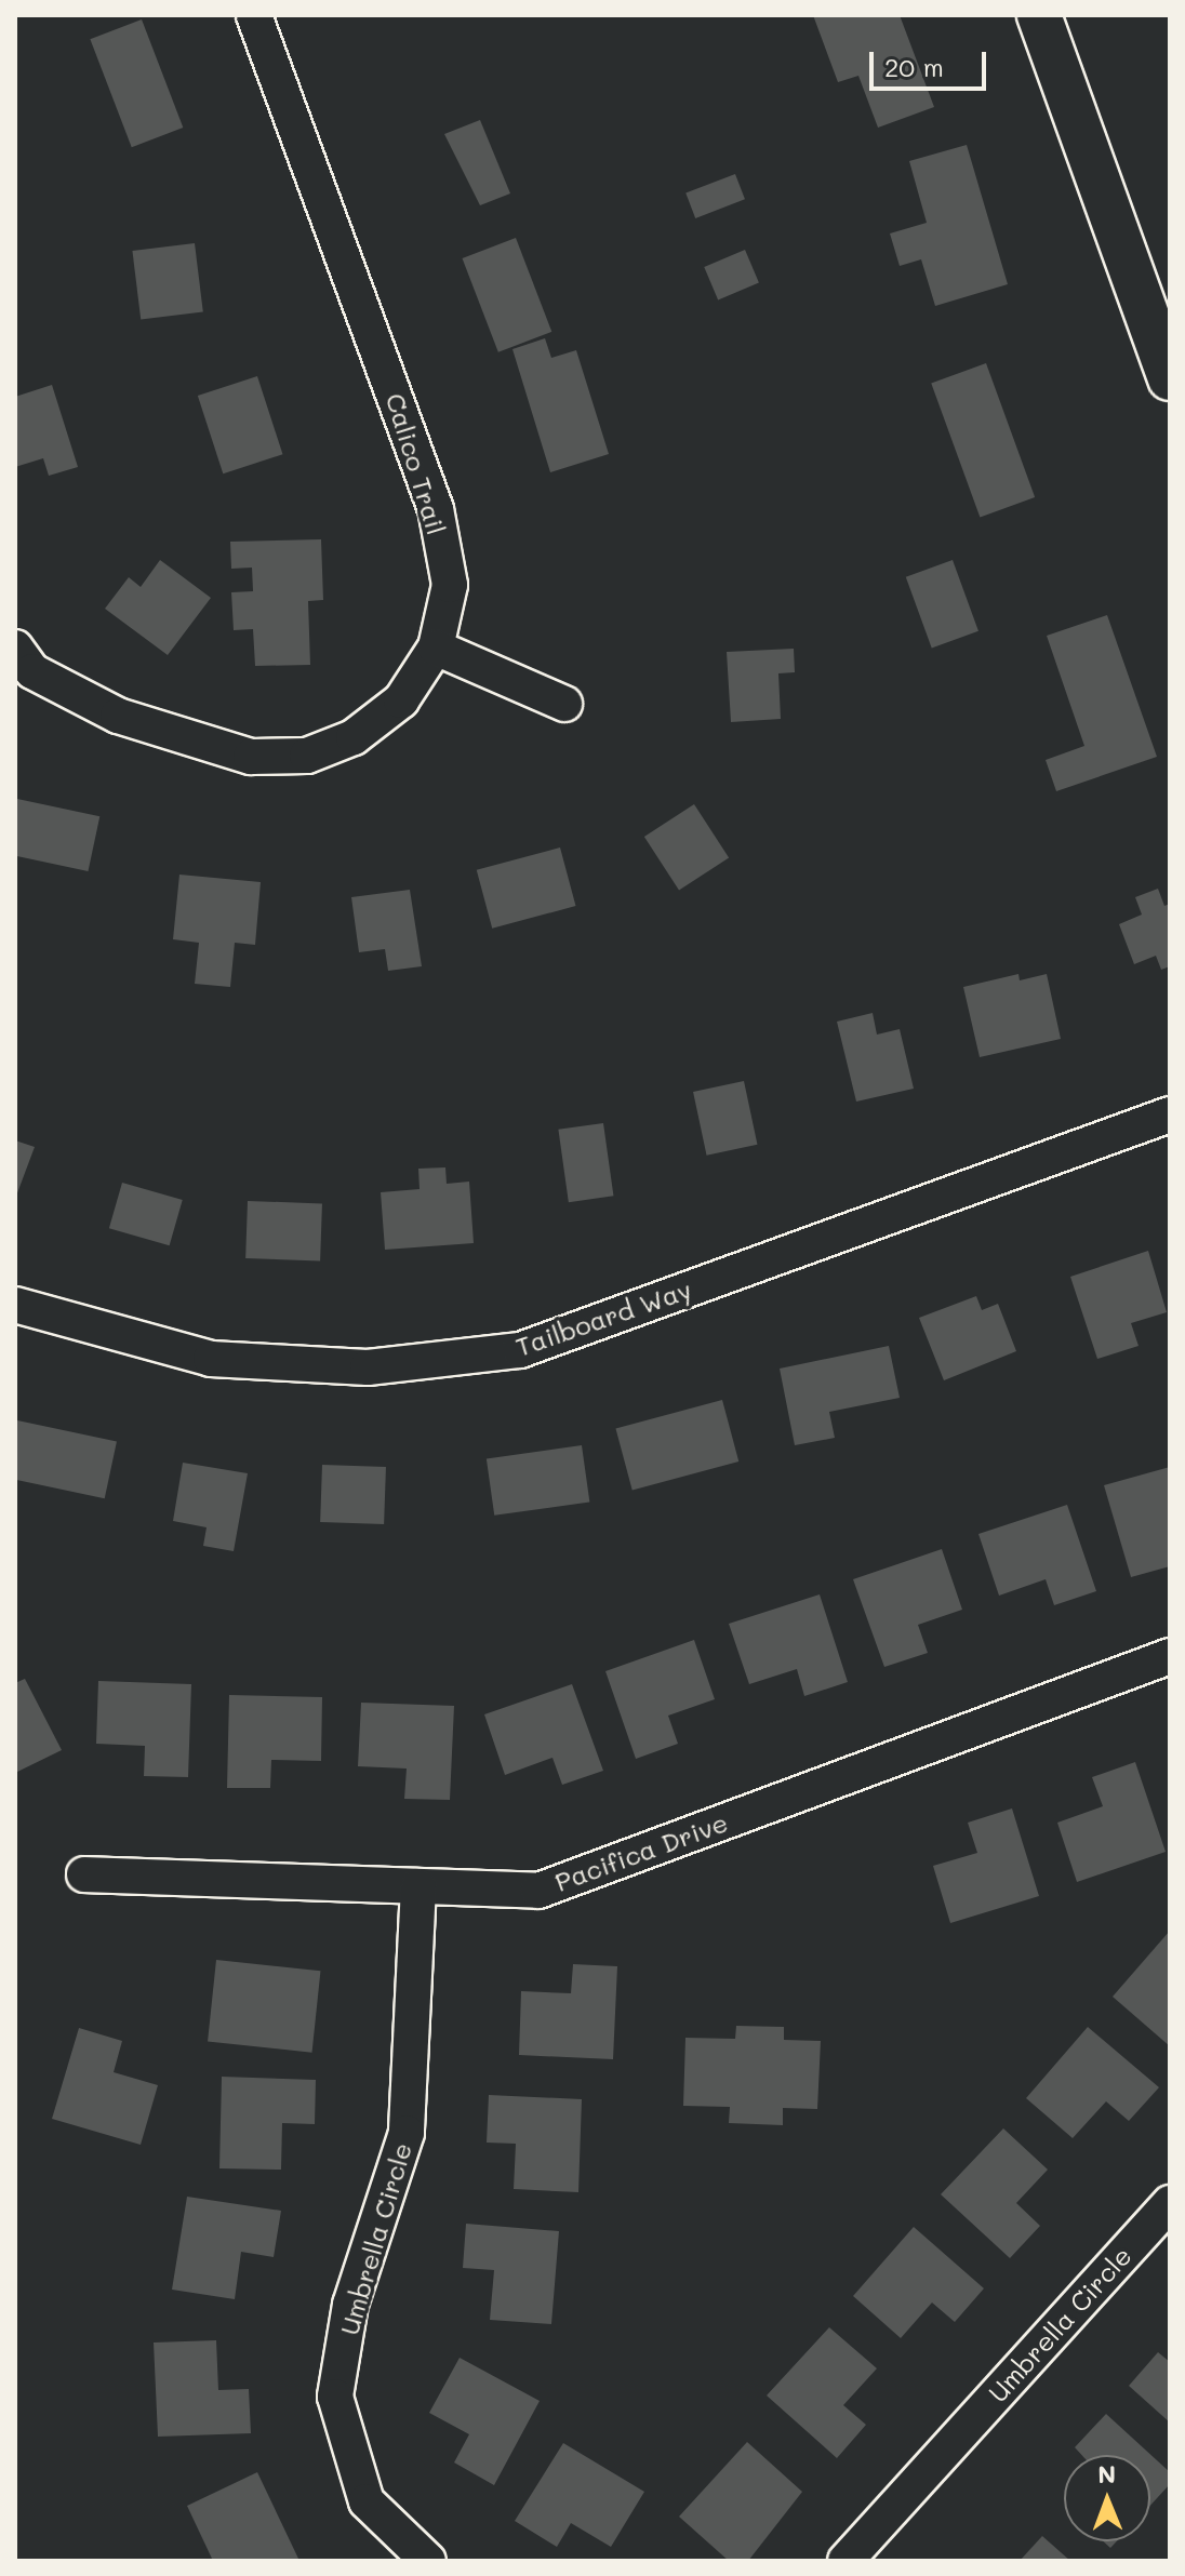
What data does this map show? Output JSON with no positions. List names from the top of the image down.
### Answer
{
  "streets": {
    "street": [
      "Calico Trail",
      "Tailboard Way",
      "Pacifica Drive",
      "Umbrella Circle"
    ]
  },
  "crossings": [
    ["Pacifica Drive", "Umbrella Circle"]
  ],
  "scale_bar": "20 m",
  "north": "top"
}
